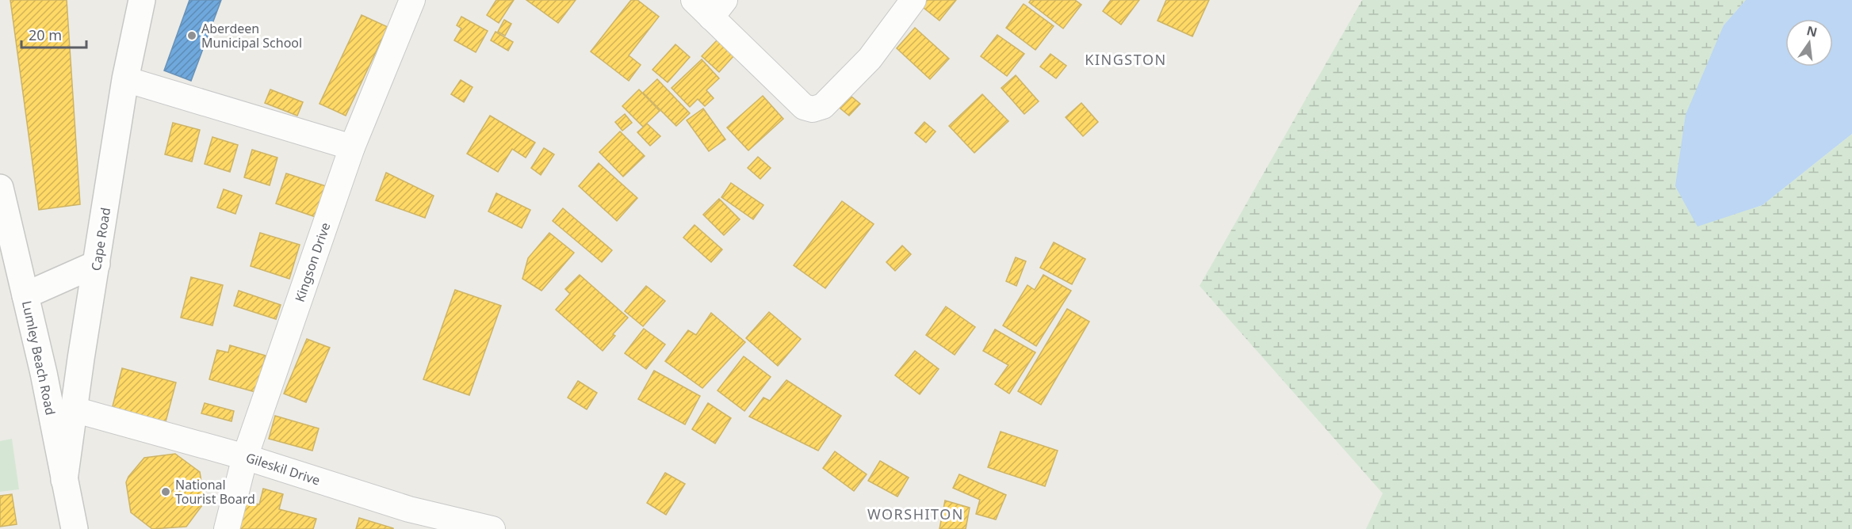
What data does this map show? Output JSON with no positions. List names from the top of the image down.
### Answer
{
  "streets": {
    "street": [
      "Cape Road",
      "Kingson Drive",
      "Lumley Beach Road",
      "Gileskil Drive"
    ]
  },
  "crossings": [
    ["Cape Road", "Lumley Beach Road"],
    ["Cape Road", "Gileskil Drive"],
    ["Kingson Drive", "Gileskil Drive"]
  ],
  "districts": ["KINGSTON", "WORSHITON"],
  "places": ["Aberdeen Municipal School", "National Tourist Board"],
  "scale_bar": "20 m",
  "north": "top"
}
